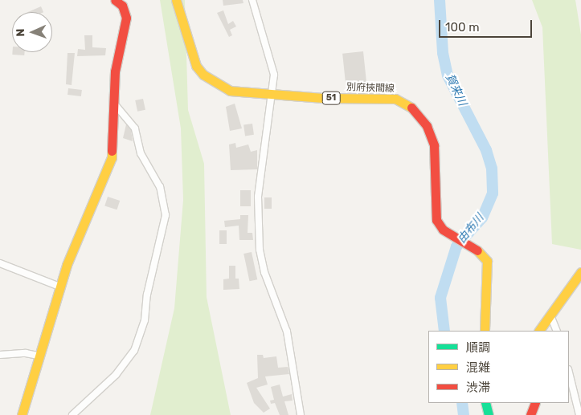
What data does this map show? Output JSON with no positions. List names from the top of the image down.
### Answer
{
  "streets": {
    "main road": ["別府挾間線", "51"]
  },
  "water": ["賀来川", "由布川"],
  "legend": ["順調", "混雑", "渋滞"],
  "scale_bar": "100 m",
  "north": "left"
}
